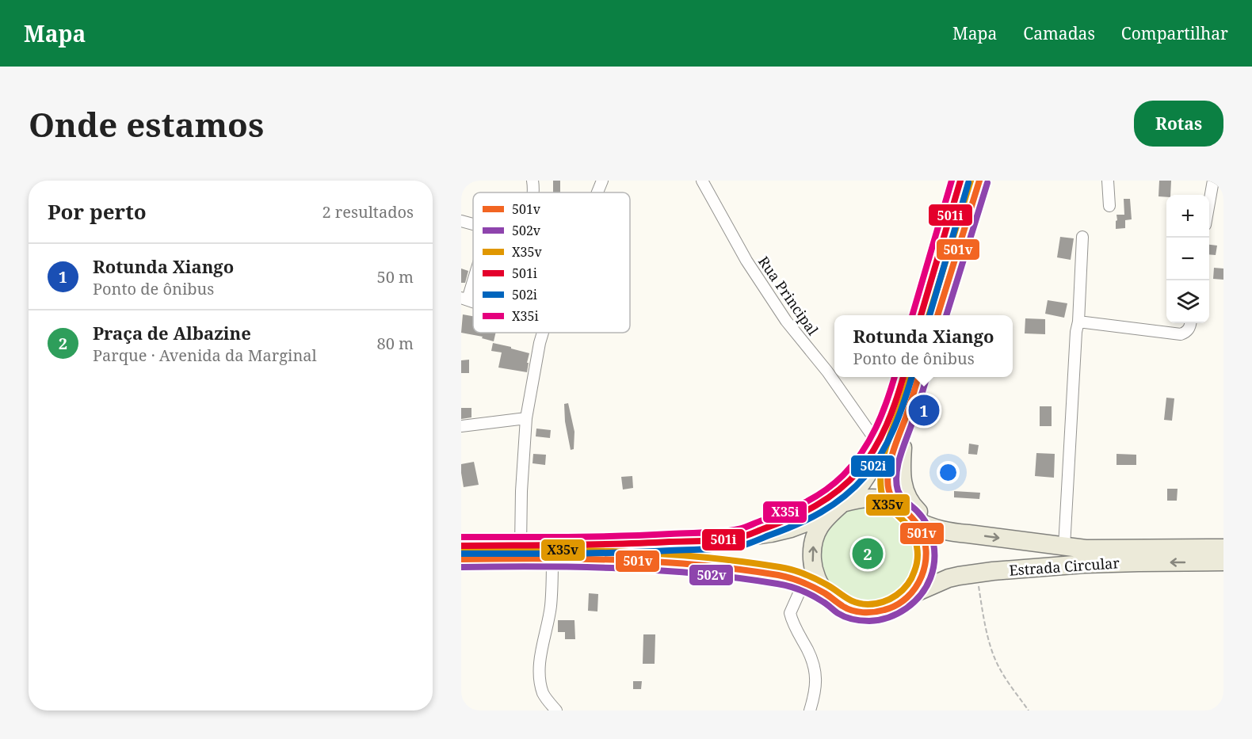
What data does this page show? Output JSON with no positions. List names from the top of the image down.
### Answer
{
  "streets": {
    "main road": ["Estrada Circular"],
    "street": ["Rua Principal"]
  },
  "lines": [
    "transit line 501v",
    "transit line X35v",
    "transit line 501i",
    "transit line X35i",
    "transit line 502v",
    "transit line 502i"
  ],
  "legend": [
    "501v",
    "502v",
    "X35v",
    "501i",
    "502i",
    "X35i"
  ],
  "page": {
    "header": "Mapa",
    "nav": ["Mapa", "Camadas", "Compartilhar"],
    "buttons": "Rotas",
    "title": "Onde estamos",
    "heading": ["Por perto", "2 resultados"],
    "map_buttons": ["+", "−"],
    "list": [
      {
        "mark": "1",
        "name": "Rotunda Xiango",
        "note": "Ponto de ônibus",
        "value": "50 m"
      },
      {
        "mark": "2",
        "name": "Praça de Albazine",
        "note": "Parque · Avenida da Marginal",
        "value": "80 m"
      }
    ],
    "popup": ["Rotunda Xiango", "Ponto de ônibus"],
    "pins": ["1", "2"]
  }
}
